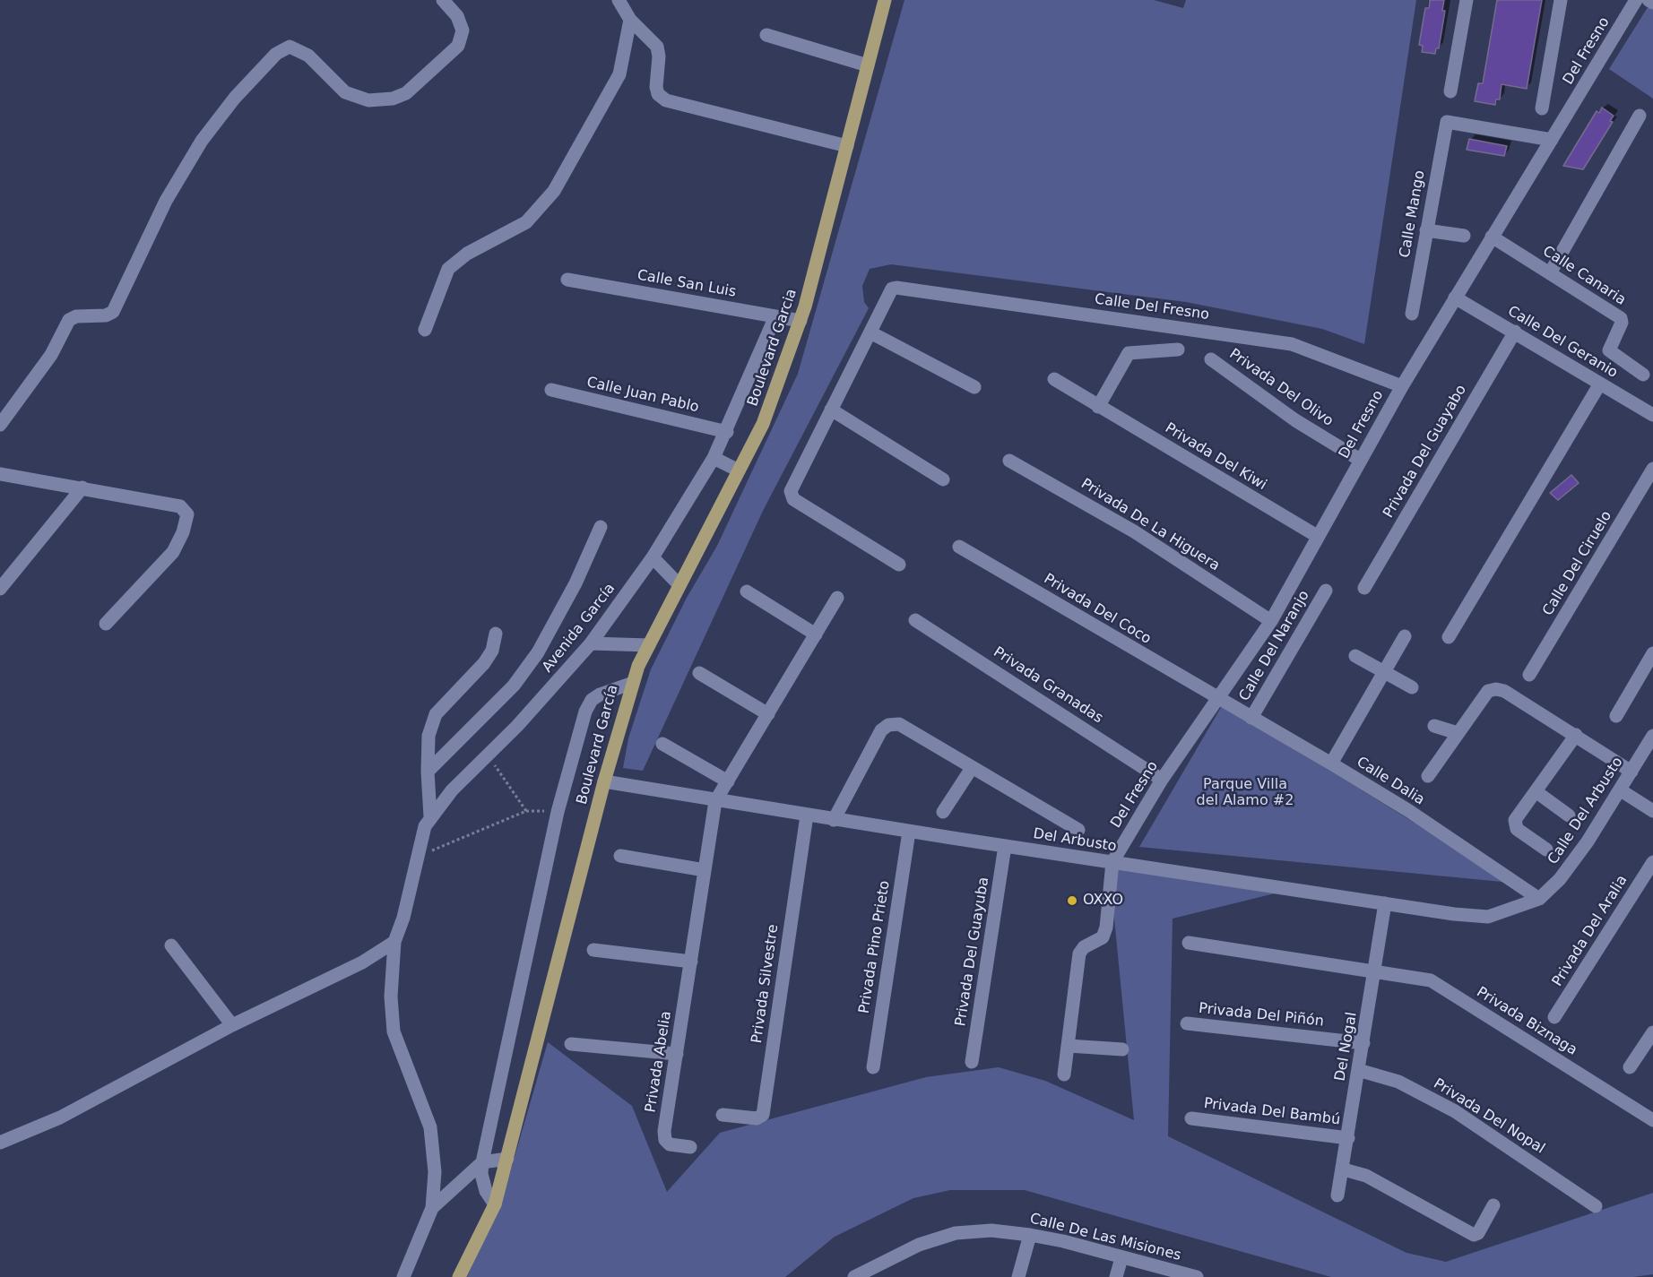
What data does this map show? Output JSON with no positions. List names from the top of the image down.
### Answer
{
  "streets": {
    "main road": ["Boulevard Garcia", "Boulevard García"],
    "street": [
      "Del Fresno",
      "Calle Mango",
      "Calle Canaria",
      "Calle San Luis",
      "Calle Del Fresno",
      "Calle Del Geranio",
      "Privada Del Olivo",
      "Calle Juan Pablo",
      "Privada Del Guayabo",
      "Privada Del Kiwi",
      "Privada De La Higuera",
      "Calle Del Ciruelo",
      "Privada Del Coco",
      "Avenida García",
      "Calle Del Naranjo",
      "Privada Granadas",
      "Calle Dalia",
      "Calle Del Arbusto",
      "Del Arbusto",
      "Privada Del Aralia",
      "Privada Pino Prieto",
      "Privada Del Guayuba",
      "Privada Silvestre",
      "Privada Del Piñón",
      "Privada Biznaga",
      "Del Nogal",
      "Privada Abelia",
      "Privada Del Bambú",
      "Privada Del Nopal",
      "Calle De Las Misiones"
    ]
  },
  "crossings": [
    ["Del Fresno", "Calle Mango"],
    ["Del Fresno", "Calle Canaria"],
    ["Del Fresno", "Calle Del Fresno"],
    ["Del Fresno", "Calle Del Geranio"],
    ["Del Fresno", "Privada Del Olivo"],
    ["Del Fresno", "Privada Del Kiwi"],
    ["Del Fresno", "Privada De La Higuera"],
    ["Del Fresno", "Privada Del Coco"],
    ["Del Fresno", "Privada Granadas"],
    ["Del Fresno", "Calle Dalia"],
    ["Del Fresno", "Del Arbusto"],
    ["Calle San Luis", "Boulevard Garcia"],
    ["Calle San Luis", "Avenida García"],
    ["Calle Del Geranio", "Privada Del Guayabo"],
    ["Boulevard Garcia", "Boulevard García"],
    ["Calle Juan Pablo", "Avenida García"],
    ["Privada Del Coco", "Calle Dalia"],
    ["Calle Del Naranjo", "Calle Dalia"],
    ["Boulevard García", "Del Arbusto"],
    ["Calle Dalia", "Calle Del Arbusto"],
    ["Calle Dalia", "Del Arbusto"],
    ["Calle Del Arbusto", "Del Arbusto"],
    ["Del Arbusto", "Privada Pino Prieto"],
    ["Del Arbusto", "Privada Del Guayuba"],
    ["Del Arbusto", "Privada Silvestre"],
    ["Del Arbusto", "Del Nogal"],
    ["Del Arbusto", "Privada Abelia"],
    ["Privada Del Piñón", "Del Nogal"],
    ["Privada Biznaga", "Del Nogal"],
    ["Del Nogal", "Privada Del Bambú"],
    ["Del Nogal", "Privada Del Nopal"]
  ],
  "parks": ["Parque Villa del Alamo #2"],
  "places": ["OXXO"]
}
